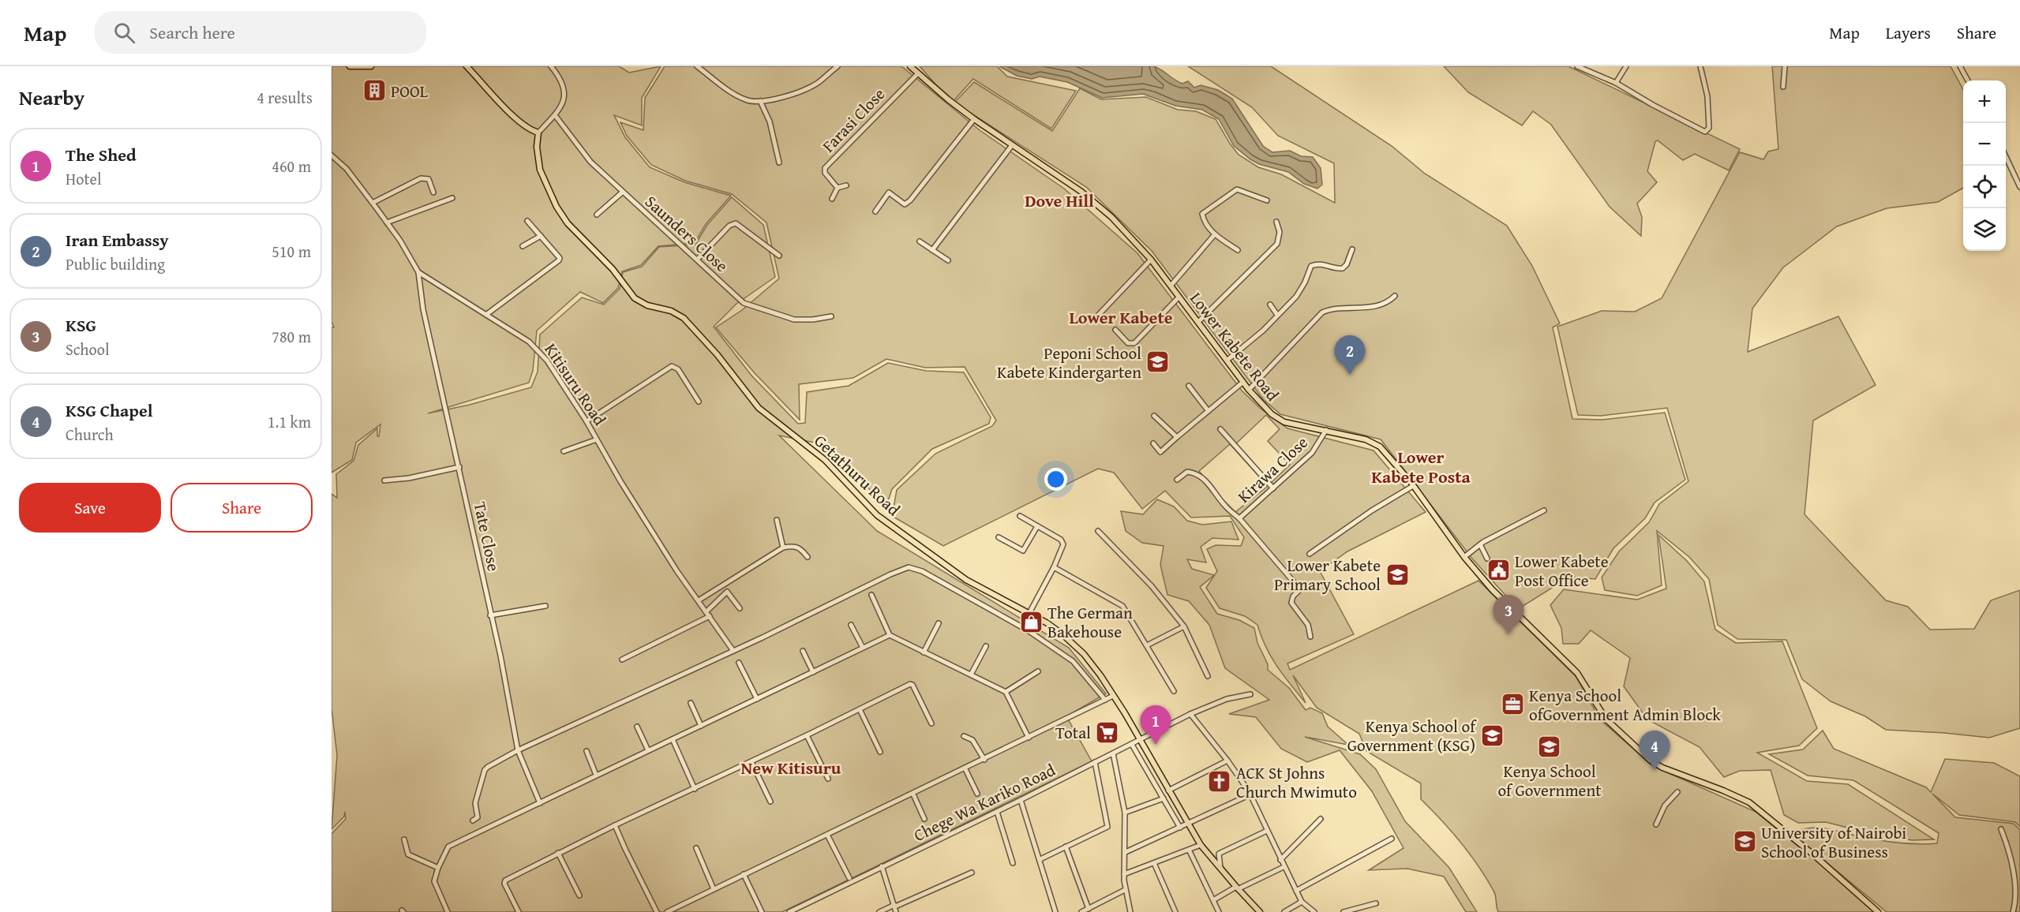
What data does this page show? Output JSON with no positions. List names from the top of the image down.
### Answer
{
  "streets": {
    "main road": ["Lower Kabete Road", "Getathuru Road"],
    "street": [
      "Farasi Close",
      "Saunders Close",
      "Kitisuru Road",
      "Kirawa Close",
      "Tate Close",
      "Chege Wa Kariko Road"
    ]
  },
  "crossings": [
    ["Farasi Close", "Lower Kabete Road"],
    ["Lower Kabete Road", "Kirawa Close"],
    ["Kitisuru Road", "Tate Close"],
    ["Getathuru Road", "Chege Wa Kariko Road"]
  ],
  "districts": [
    "Dove Hill",
    "Lower Kabete",
    "Lower Kabete Posta",
    "New Kitisuru"
  ],
  "places": {
    "building": ["POOL"],
    "school or university": [
      "Peponi School Kabete Kindergarten",
      "Lower Kabete Primary School",
      "Kenya School of Government (KSG)",
      "Kenya School of Government",
      "University of Nairobi School of Business"
    ],
    "public building": ["Lower Kabete Post Office"],
    "shop": ["The German Bakehouse"],
    "office": ["Kenya School ofGovernment Admin Block"],
    "supermarket": ["Total"],
    "church": ["ACK St Johns Church Mwimuto"]
  },
  "page": {
    "header": "Map",
    "search": "Search here",
    "nav": ["Map", "Layers", "Share"],
    "heading": ["Nearby", "4 results"],
    "map_buttons": ["+", "−"],
    "list": [
      {
        "mark": "1",
        "name": "The Shed",
        "note": "Hotel",
        "value": "460 m"
      },
      {
        "mark": "2",
        "name": "Iran Embassy",
        "note": "Public building",
        "value": "510 m"
      },
      {
        "mark": "3",
        "name": "KSG",
        "note": "School",
        "value": "780 m"
      },
      {
        "mark": "4",
        "name": "KSG Chapel",
        "note": "Church",
        "value": "1.1 km"
      }
    ],
    "pins": [
      "2",
      "3",
      "1",
      "4"
    ],
    "buttons": ["Save", "Share"]
  }
}
